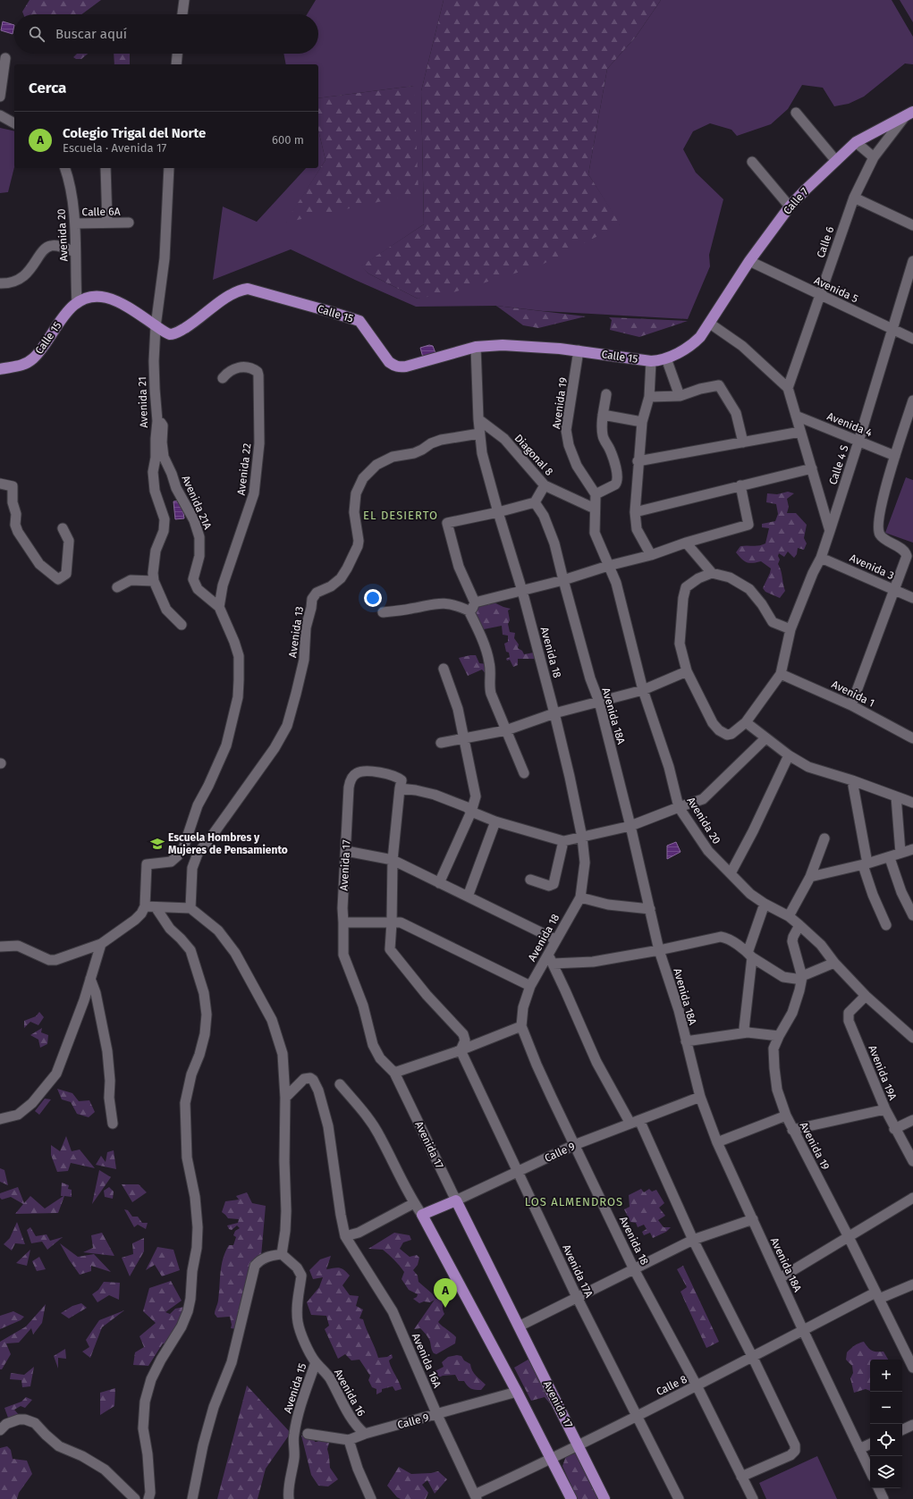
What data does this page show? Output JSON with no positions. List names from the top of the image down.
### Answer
{
  "streets": {
    "main road": [
      "Calle 7",
      "Calle 15",
      "Avenida 17",
      "Calle 9"
    ],
    "street": [
      "Calle 6A",
      "Avenida 20",
      "Calle 6",
      "Avenida 5",
      "Avenida 21",
      "Avenida 19",
      "Avenida 4",
      "Diagonal 8",
      "Calle 4 S",
      "Avenida 22",
      "Avenida 21A",
      "Avenida 3",
      "Avenida 13",
      "Avenida 18",
      "Avenida 1",
      "Avenida 18A",
      "Avenida 19A",
      "Avenida 17A",
      "Avenida 16A",
      "Calle 8",
      "Avenida 15",
      "Avenida 16"
    ]
  },
  "crossings": [
    ["Calle 7", "Calle 6"],
    ["Calle 7", "Avenida 5"],
    ["Calle 7", "Calle 15"],
    ["Calle 6A", "Avenida 20"],
    ["Avenida 20", "Calle 15"],
    ["Avenida 20", "Avenida 19"],
    ["Avenida 20", "Diagonal 8"],
    ["Avenida 20", "Avenida 19A"],
    ["Calle 6", "Avenida 5"],
    ["Avenida 5", "Calle 4 S"],
    ["Calle 15", "Avenida 21"],
    ["Calle 15", "Avenida 19"],
    ["Calle 15", "Avenida 18"],
    ["Avenida 21", "Avenida 21A"],
    ["Avenida 19", "Calle 8"],
    ["Avenida 4", "Calle 4 S"],
    ["Diagonal 8", "Avenida 18"],
    ["Calle 4 S", "Avenida 3"],
    ["Calle 4 S", "Avenida 1"],
    ["Avenida 22", "Avenida 21A"],
    ["Avenida 13", "Avenida 18"],
    ["Avenida 18", "Calle 9"],
    ["Avenida 18", "Calle 8"],
    ["Avenida 18A", "Calle 9"],
    ["Avenida 18A", "Calle 8"],
    ["Avenida 17", "Calle 9"],
    ["Avenida 17", "Calle 8"],
    ["Calle 9", "Avenida 17A"],
    ["Calle 9", "Avenida 16A"],
    ["Calle 9", "Avenida 16"],
    ["Avenida 17A", "Calle 8"],
    ["Avenida 16A", "Calle 8"],
    ["Avenida 15", "Avenida 16"]
  ],
  "districts": ["EL DESIERTO", "LOS ALMENDROS"],
  "places": {
    "school or university": ["Escuela Hombres y Mujeres de Pensamiento"]
  },
  "page": {
    "search": "Buscar aquí",
    "heading": "Cerca",
    "list": [
      {
        "mark": "A",
        "name": "Colegio Trigal del Norte",
        "note": "Escuela · Avenida 17",
        "value": "600 m"
      }
    ],
    "pins": "A",
    "map_buttons": ["+", "−"]
  }
}
